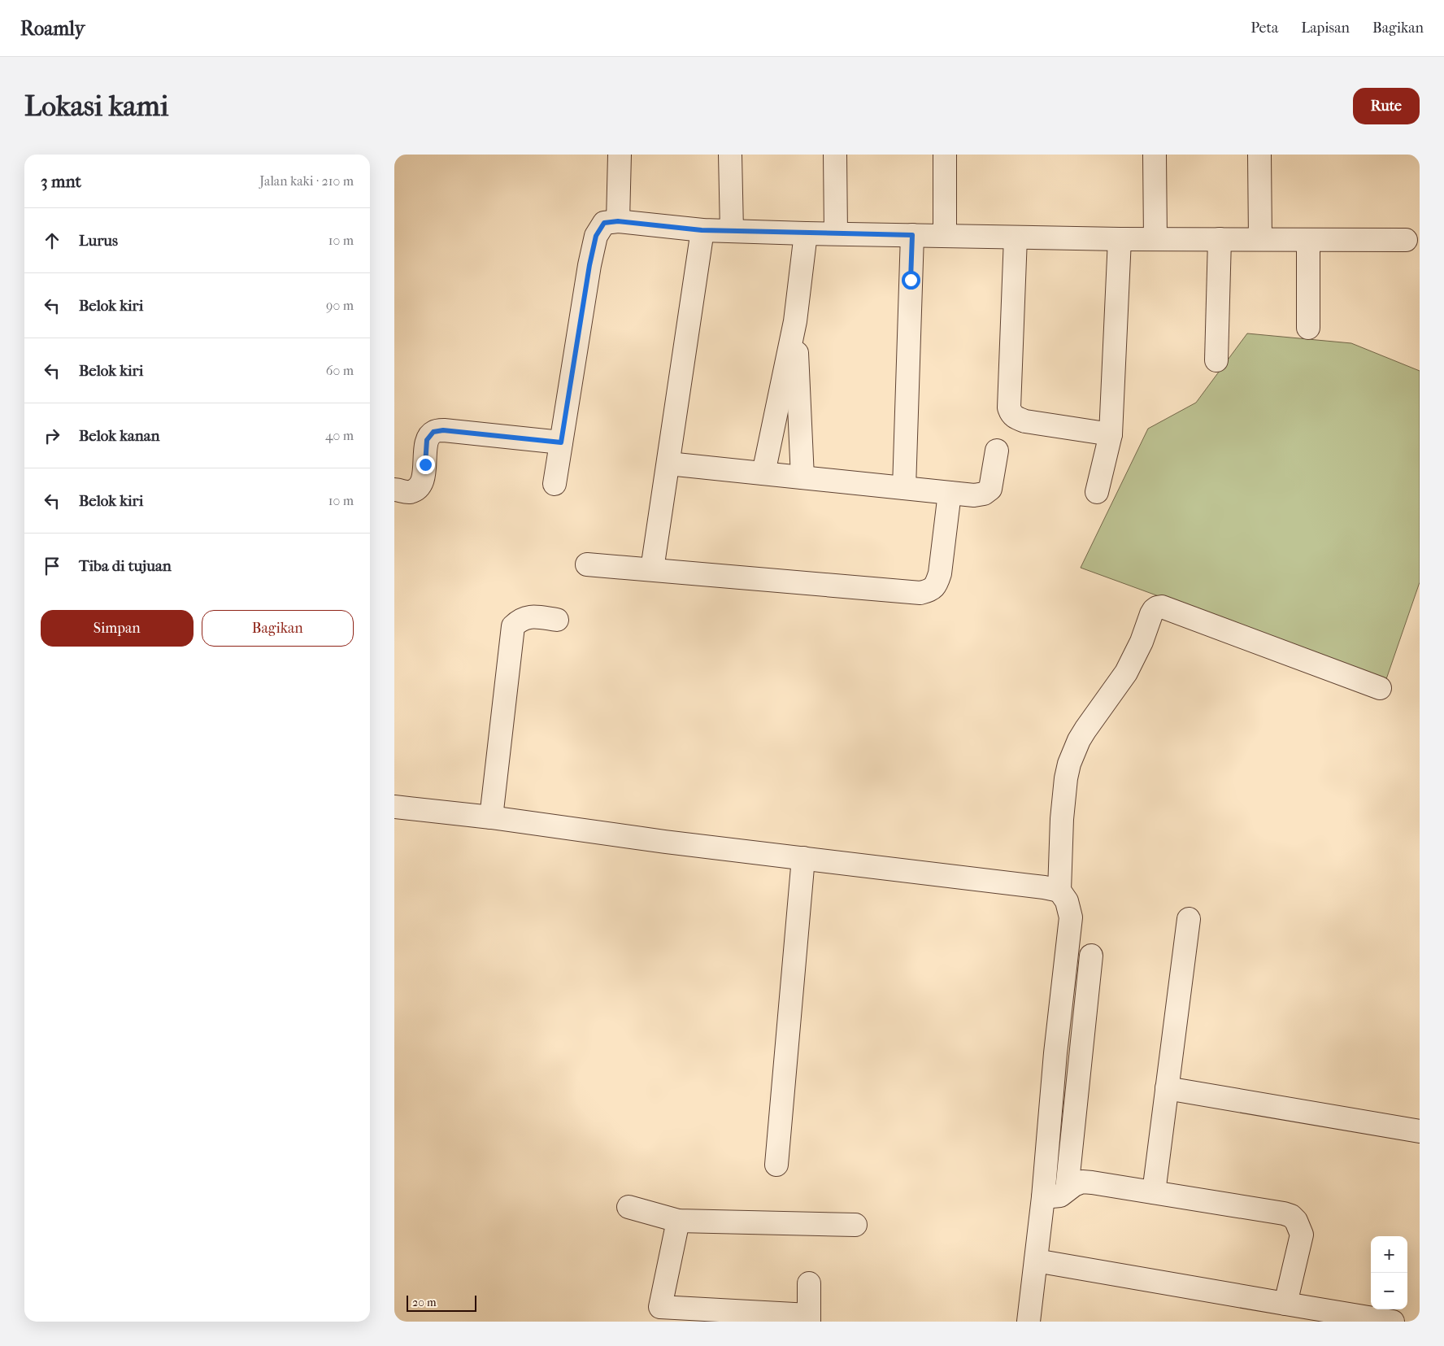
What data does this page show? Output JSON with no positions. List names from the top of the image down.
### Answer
{
  "scale_bar": "20 m",
  "page": {
    "header": "Roamly",
    "nav": ["Peta", "Lapisan", "Bagikan"],
    "buttons": [
      "Rute",
      ["Simpan", "Bagikan"]
    ],
    "title": "Lokasi kami",
    "heading": ["3 mnt", "Jalan kaki · 210 m"],
    "list": [
      ["Lurus", "10 m"],
      ["Belok kiri", "90 m"],
      ["Belok kiri", "60 m"],
      ["Belok kanan", "40 m"],
      ["Belok kiri", "10 m"],
      "Tiba di tujuan"
    ],
    "map_buttons": ["+", "−"],
    "scale": "20 m"
  }
}
